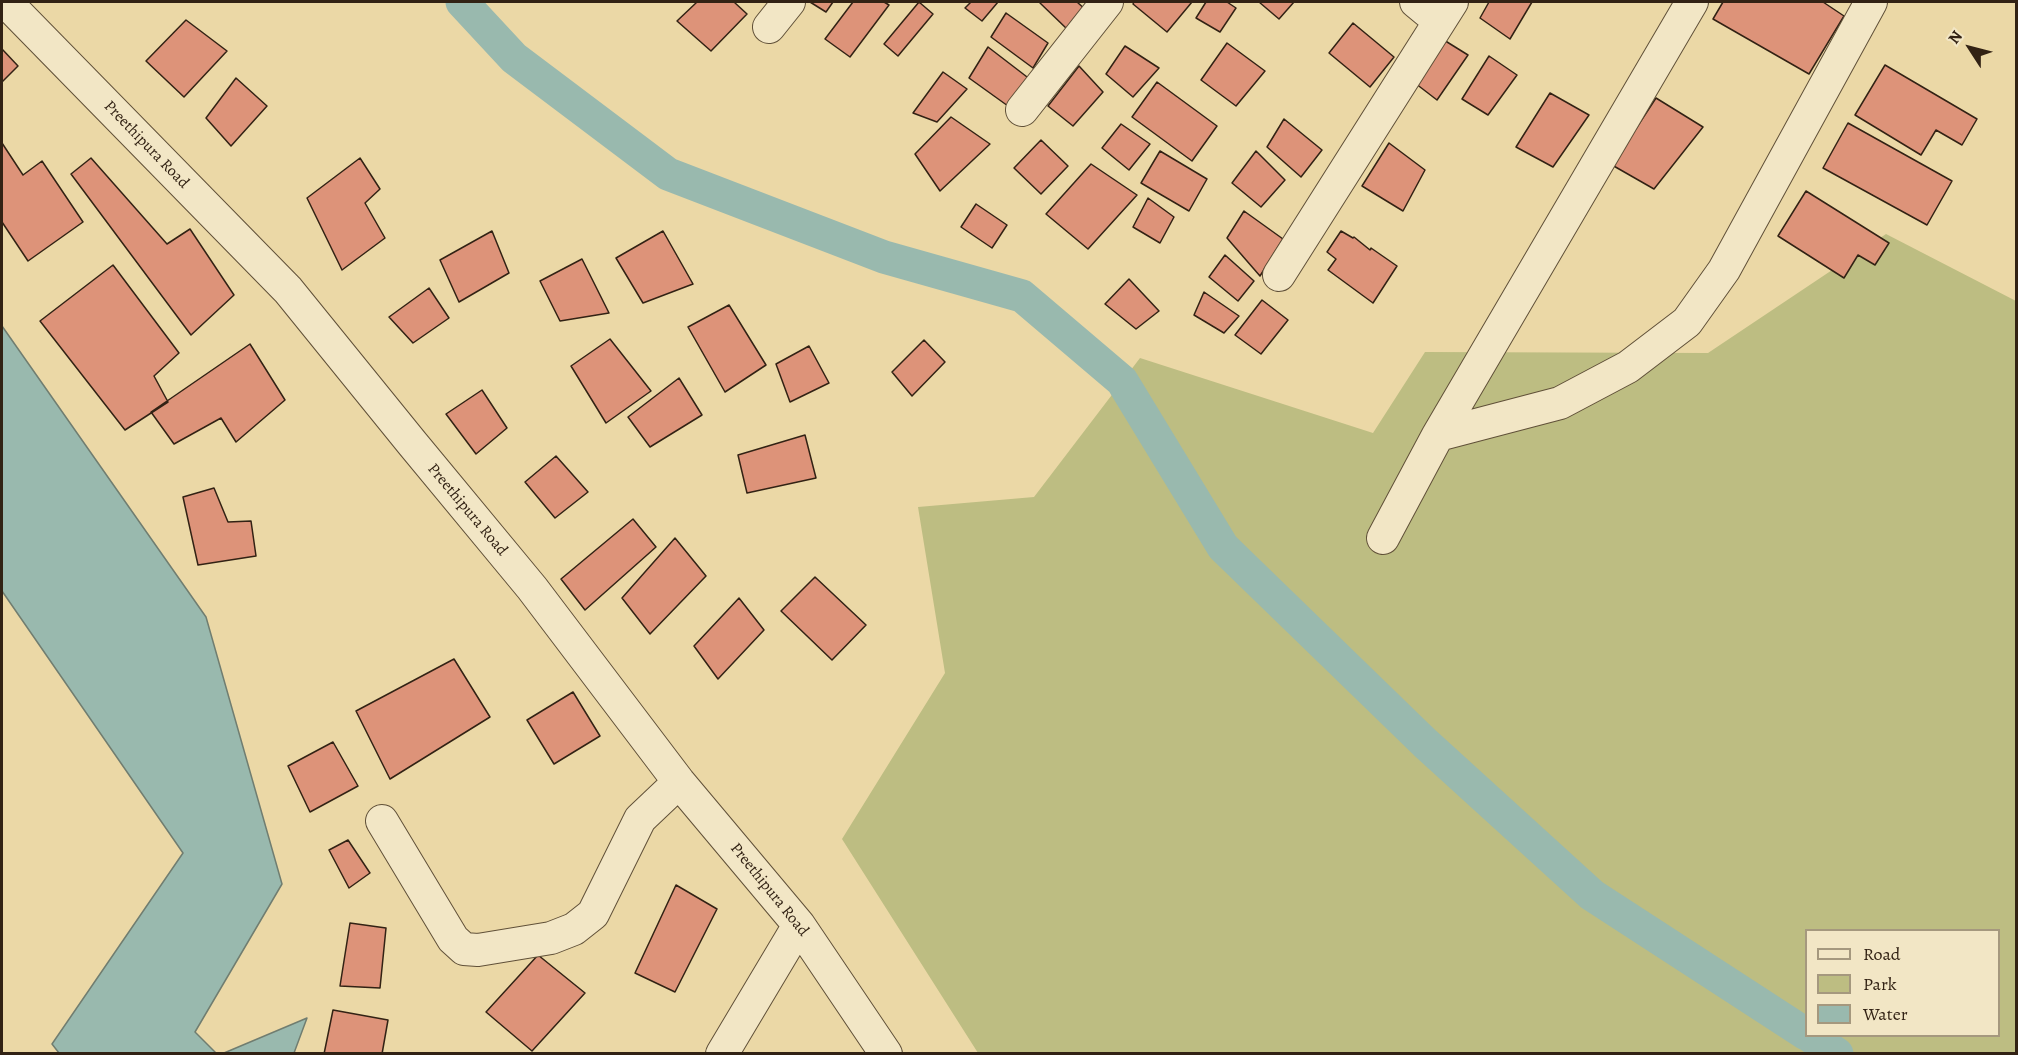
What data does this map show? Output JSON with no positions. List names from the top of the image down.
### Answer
{
  "streets": {
    "street": ["Preethipura Road"]
  },
  "legend": ["Road", "Park", "Water"],
  "north": "top left"
}
